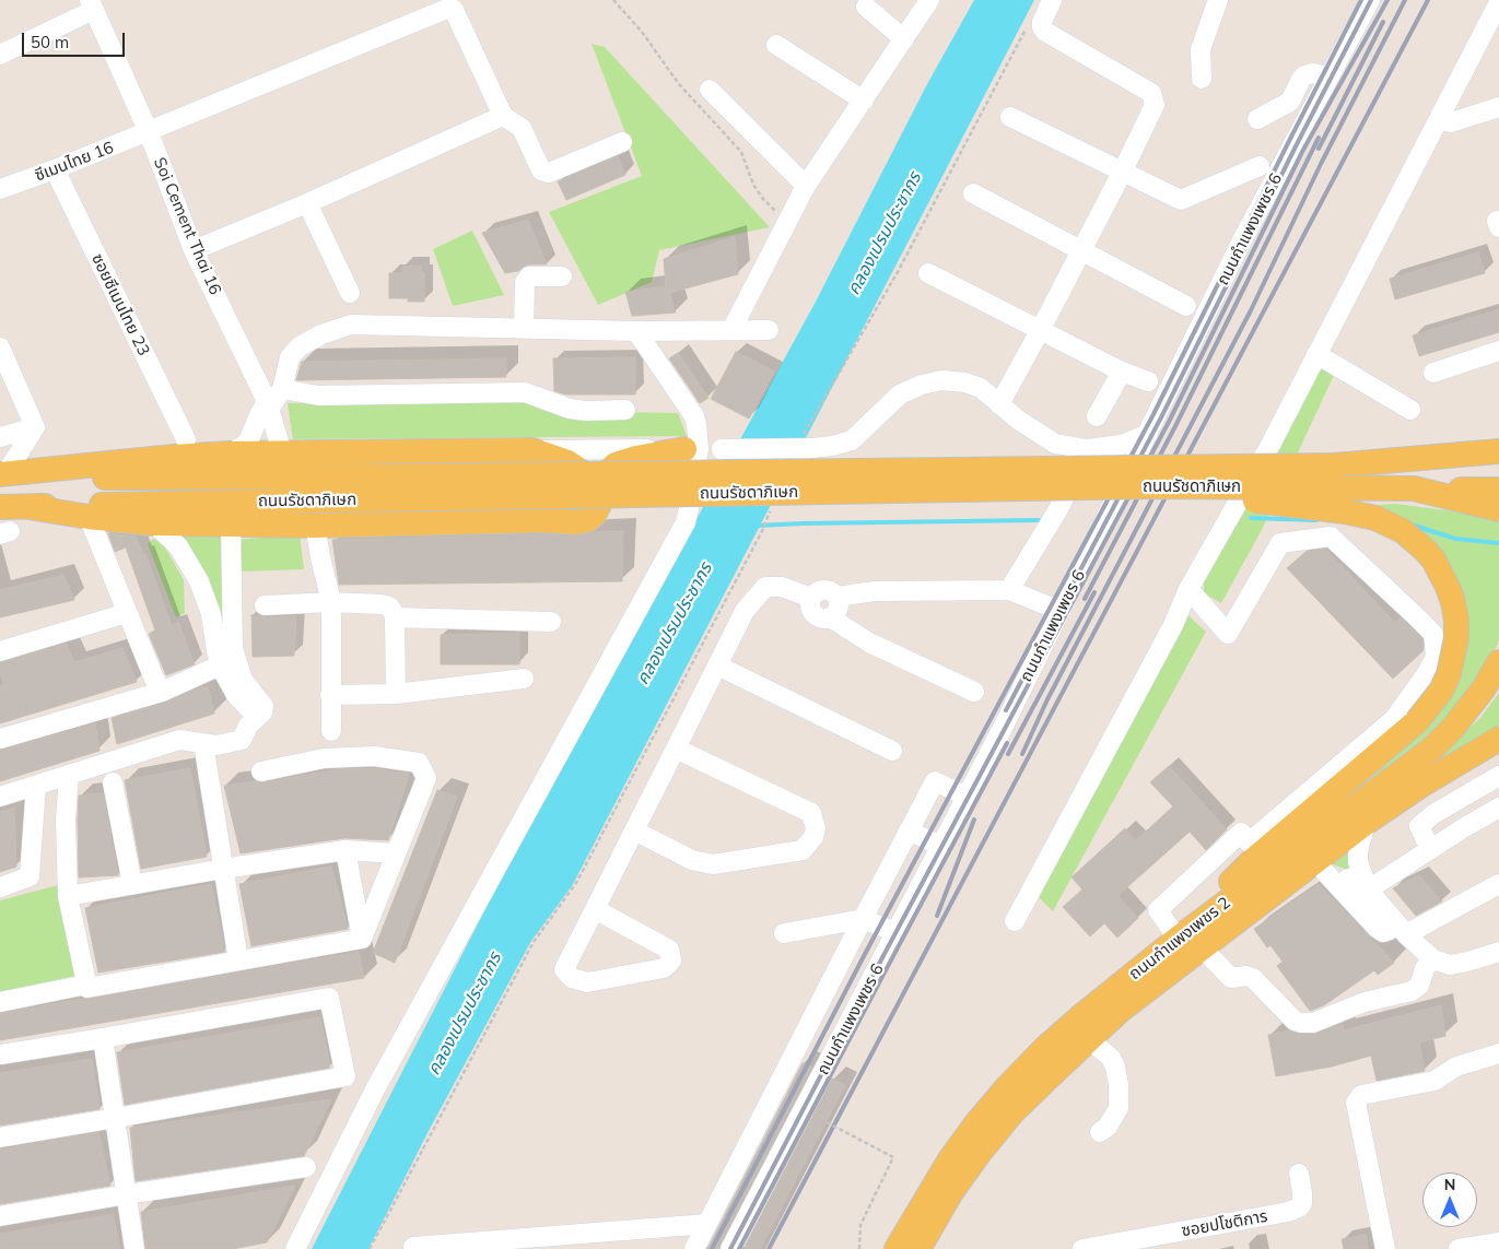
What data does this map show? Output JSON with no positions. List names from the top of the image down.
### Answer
{
  "streets": {
    "main road": ["ถนนรัชดาภิเษก", "ถนนกำแพงเพชร 2"],
    "street": [
      "ซีเมนไทย 16",
      "Soi Cement Thai 16",
      "ถนนกำแพงเพชร 6",
      "ซอยซีเมนไทย 23",
      "ซอยปโชติการ"
    ]
  },
  "crossings": [
    ["ซีเมนไทย 16", "Soi Cement Thai 16"],
    ["ซีเมนไทย 16", "ซอยซีเมนไทย 23"]
  ],
  "water": ["คลองเปรมประชากร"],
  "scale_bar": "50 m",
  "north": "top"
}
